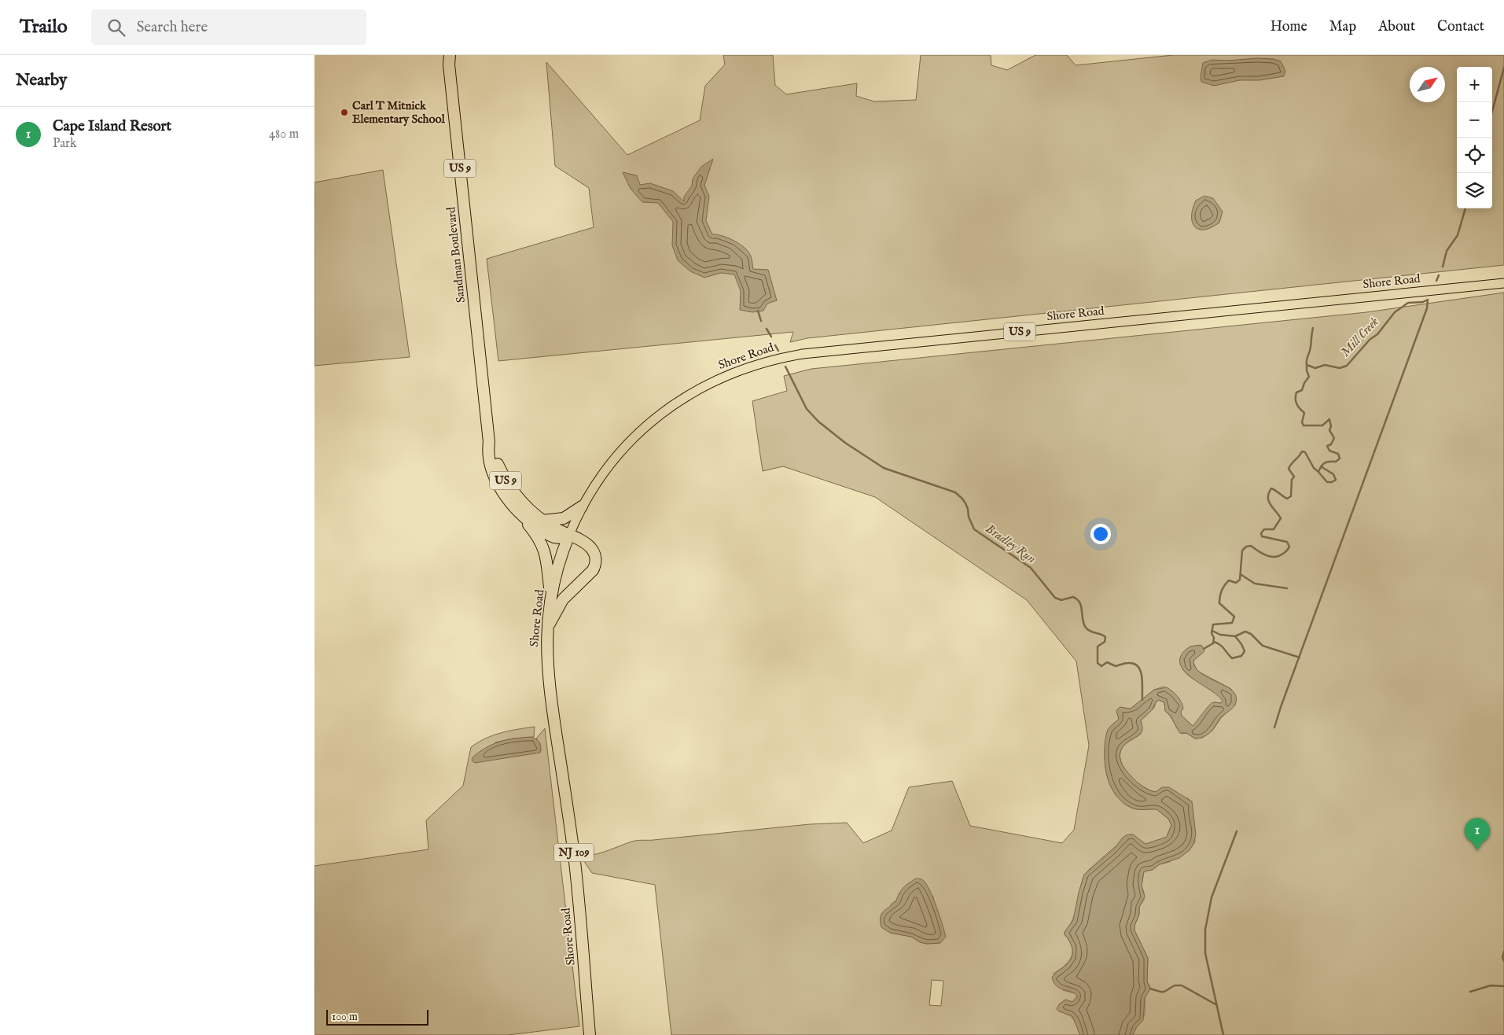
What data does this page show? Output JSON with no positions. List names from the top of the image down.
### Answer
{
  "streets": {
    "highway": [
      "US 9",
      "Sandman Boulevard",
      "Shore Road",
      "NJ 109"
    ]
  },
  "crossings": [
    ["US 9", "Sandman Boulevard"],
    ["US 9", "Shore Road"],
    ["Sandman Boulevard", "Shore Road"]
  ],
  "water": ["Mill Creek", "Bradley Run"],
  "places": ["Carl T Mitnick Elementary School"],
  "scale_bar": "100 m",
  "north": "top right",
  "page": {
    "header": "Trailo",
    "search": "Search here",
    "nav": [
      "Home",
      "Map",
      "About",
      "Contact"
    ],
    "heading": "Nearby",
    "map_buttons": ["+", "−"],
    "list": [
      {
        "mark": "1",
        "name": "Cape Island Resort",
        "note": "Park",
        "value": "480 m"
      }
    ],
    "pins": "1",
    "scale": "100 m"
  }
}
